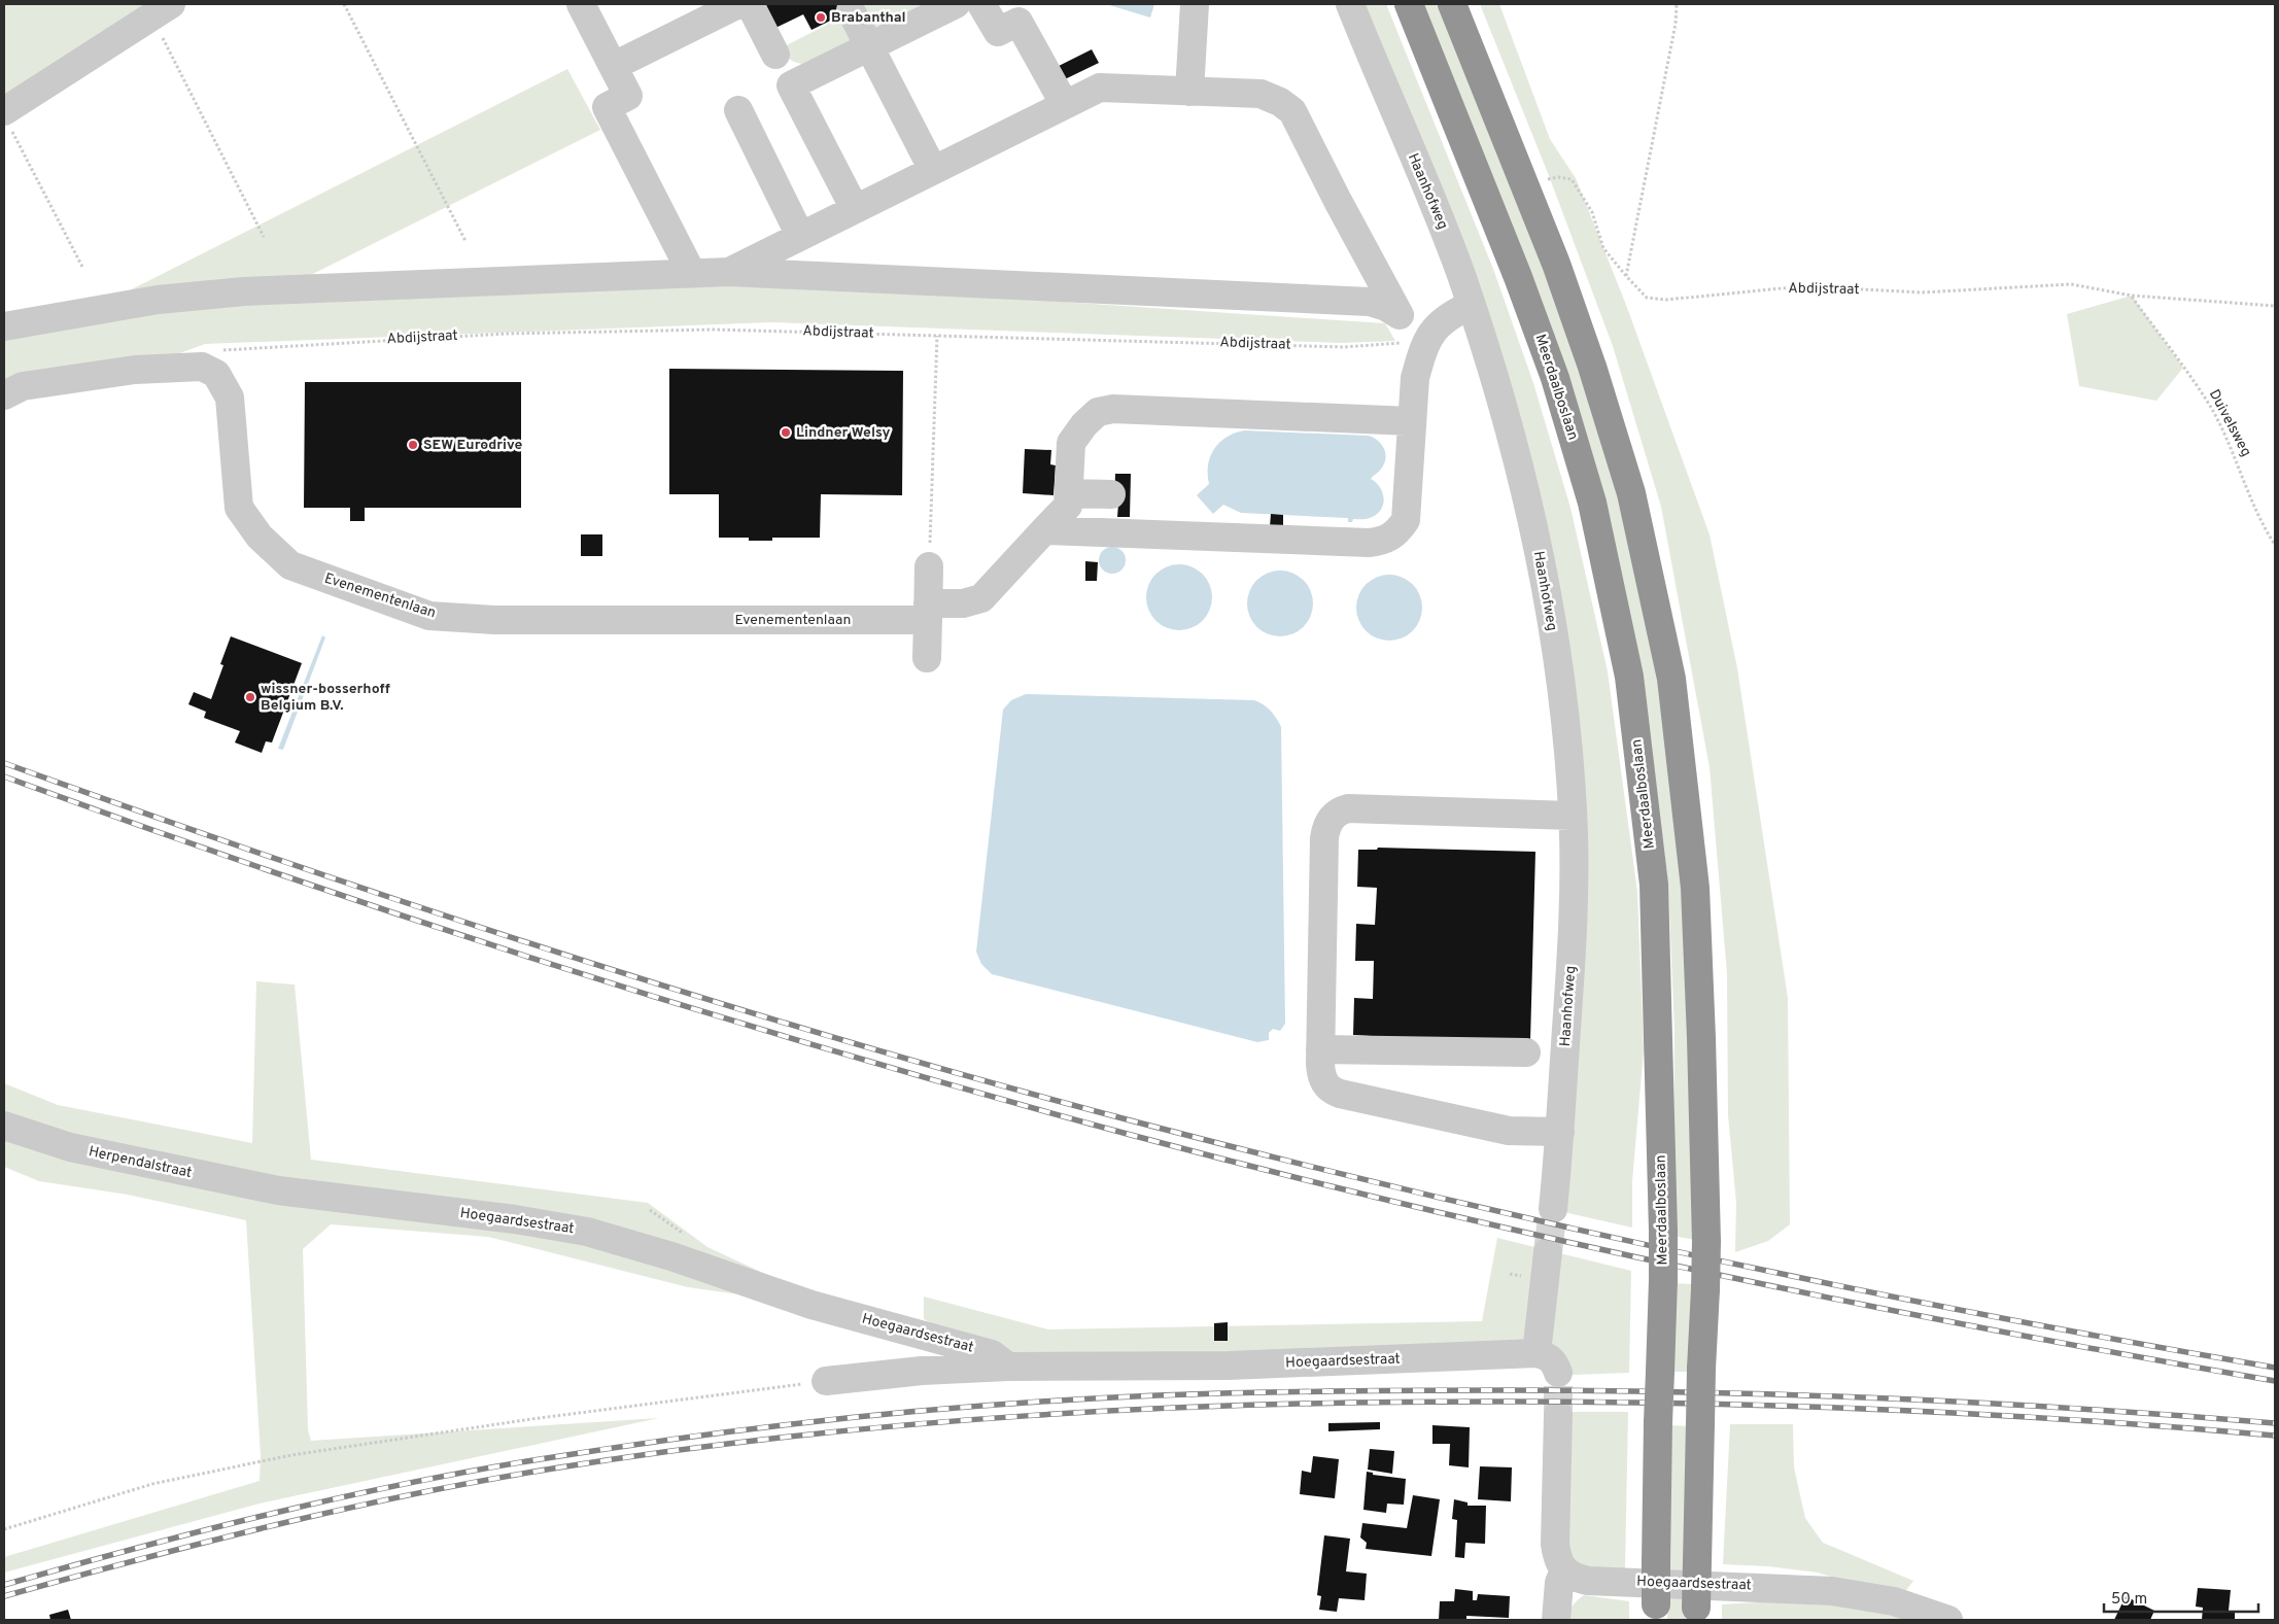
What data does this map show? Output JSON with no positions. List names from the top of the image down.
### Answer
{
  "streets": {
    "highway": ["Meerdaalboslaan"],
    "street": [
      "Haanhofweg",
      "Evenementenlaan",
      "Herpendalstraat",
      "Hoegaardsestraat"
    ],
    "path": ["Abdijstraat", "Duivelsweg"]
  },
  "crossings": [
    ["Abdijstraat", "Duivelsweg"],
    ["Abdijstraat", "Evenementenlaan"],
    ["Herpendalstraat", "Hoegaardsestraat"]
  ],
  "places": [
    "Brabanthal",
    "Lindner Welsy",
    "SEW Eurodrive",
    "wissner-bosserhoff Belgium B.V."
  ],
  "scale_bar": "50 m"
}
